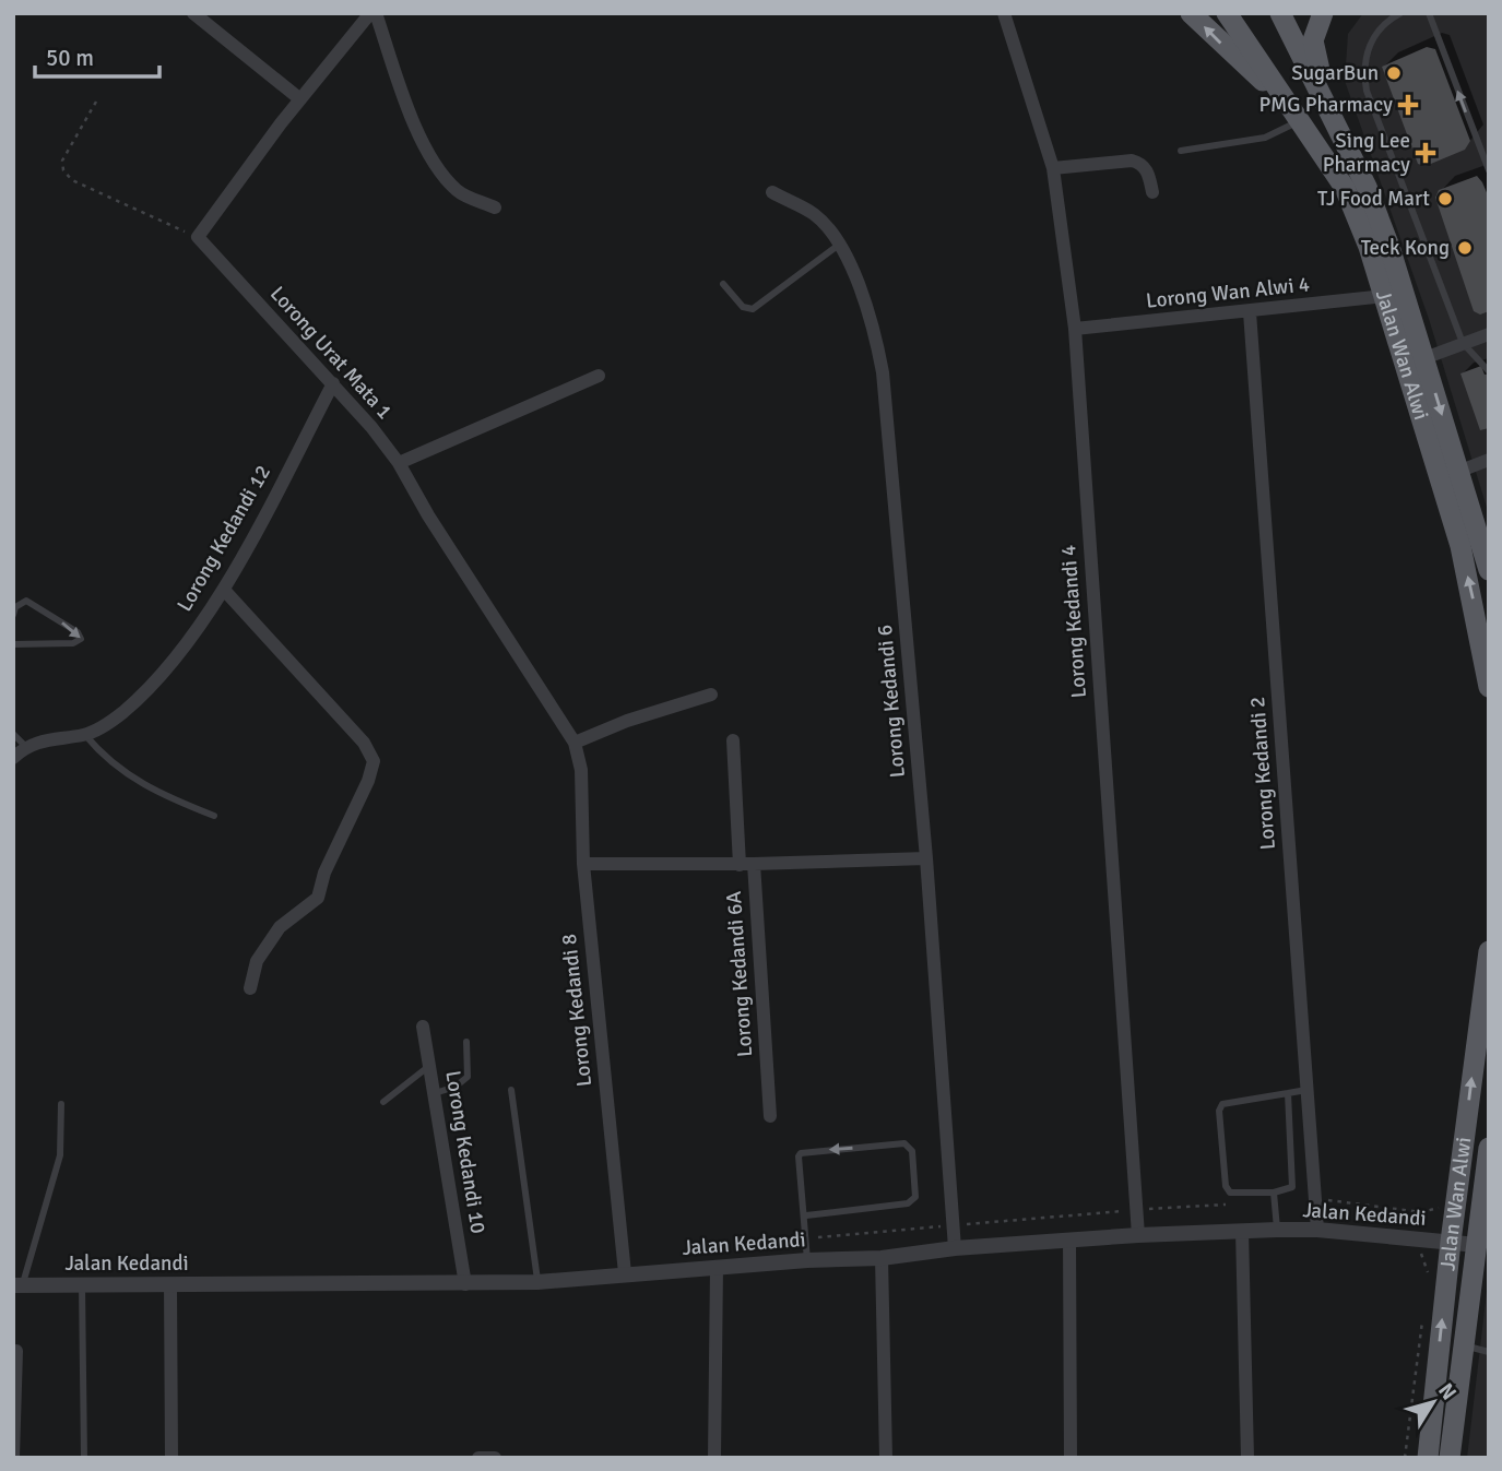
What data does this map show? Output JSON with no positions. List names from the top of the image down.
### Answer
{
  "streets": {
    "main road": ["Jalan Wan Alwi"],
    "street": [
      "Lorong Wan Alwi 4",
      "Lorong Urat Mata 1",
      "Lorong Kedandi 12",
      "Lorong Kedandi 4",
      "Lorong Kedandi 6",
      "Lorong Kedandi 2",
      "Lorong Kedandi 6A",
      "Lorong Kedandi 8",
      "Lorong Kedandi 10",
      "Jalan Kedandi"
    ]
  },
  "crossings": [
    ["Lorong Wan Alwi 4", "Jalan Wan Alwi"],
    ["Lorong Wan Alwi 4", "Lorong Kedandi 4"],
    ["Lorong Wan Alwi 4", "Lorong Kedandi 2"],
    ["Lorong Urat Mata 1", "Lorong Kedandi 12"],
    ["Lorong Urat Mata 1", "Lorong Kedandi 8"],
    ["Jalan Wan Alwi", "Jalan Kedandi"],
    ["Lorong Kedandi 4", "Jalan Kedandi"],
    ["Lorong Kedandi 6", "Lorong Kedandi 6A"],
    ["Lorong Kedandi 6", "Jalan Kedandi"],
    ["Lorong Kedandi 2", "Jalan Kedandi"],
    ["Lorong Kedandi 8", "Jalan Kedandi"],
    ["Lorong Kedandi 10", "Jalan Kedandi"]
  ],
  "places": {
    "other": ["SugarBun", "TJ Food Mart", "Teck Kong"],
    "health": ["PMG Pharmacy", "Sing Lee Pharmacy"]
  },
  "scale_bar": "50 m",
  "north": "top right"
}
